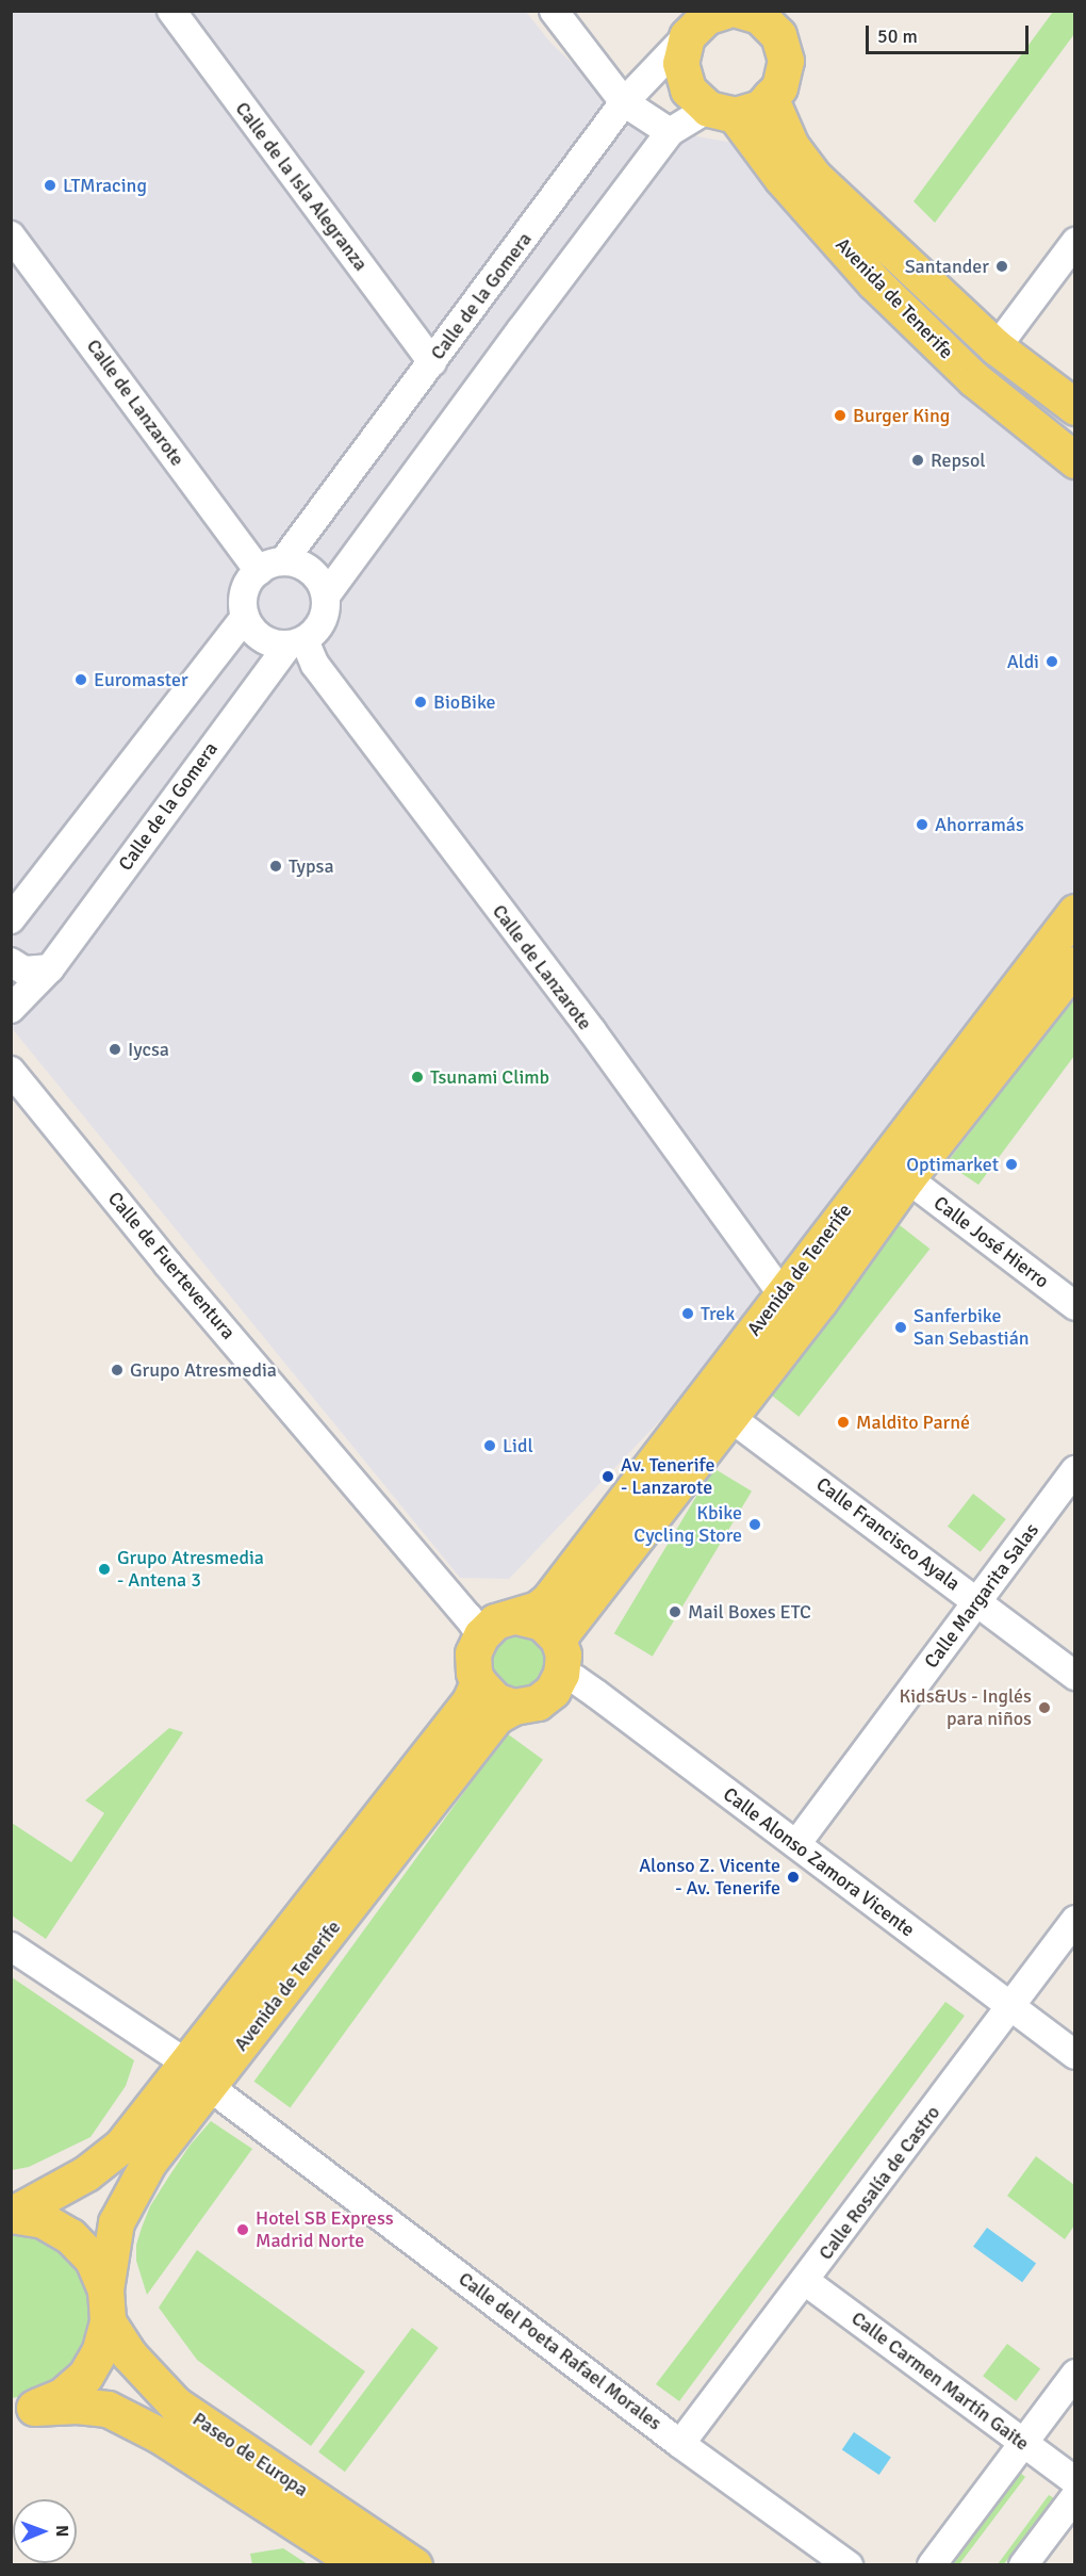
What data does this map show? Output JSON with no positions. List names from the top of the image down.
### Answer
{
  "streets": {
    "main road": ["Avenida de Tenerife", "Paseo de Europa"],
    "street": [
      "Calle de la Isla Alegranza",
      "Calle de la Gomera",
      "Calle de Lanzarote",
      "Calle José Hierro",
      "Calle de Fuerteventura",
      "Calle Francisco Ayala",
      "Calle Margarita Salas",
      "Calle Alonso Zamora Vicente",
      "Calle Rosalía de Castro",
      "Calle del Poeta Rafael Morales",
      "Calle Carmen Martín Gaite"
    ]
  },
  "crossings": [
    ["Calle de la Isla Alegranza", "Calle de la Gomera"],
    ["Calle de la Gomera", "Avenida de Tenerife"],
    ["Calle de la Gomera", "Calle de Lanzarote"],
    ["Avenida de Tenerife", "Calle de Lanzarote"],
    ["Avenida de Tenerife", "Calle José Hierro"],
    ["Avenida de Tenerife", "Calle de Fuerteventura"],
    ["Avenida de Tenerife", "Calle Francisco Ayala"],
    ["Avenida de Tenerife", "Calle Alonso Zamora Vicente"],
    ["Avenida de Tenerife", "Calle del Poeta Rafael Morales"],
    ["Avenida de Tenerife", "Paseo de Europa"],
    ["Calle de Fuerteventura", "Calle Alonso Zamora Vicente"],
    ["Calle Francisco Ayala", "Calle Margarita Salas"],
    ["Calle Margarita Salas", "Calle Alonso Zamora Vicente"],
    ["Calle Alonso Zamora Vicente", "Calle Rosalía de Castro"],
    ["Calle Rosalía de Castro", "Calle del Poeta Rafael Morales"],
    ["Calle Rosalía de Castro", "Calle Carmen Martín Gaite"]
  ],
  "places": [
    "LTMracing",
    "Santander",
    "Burger King",
    "Repsol",
    "Aldi",
    "Euromaster",
    "BioBike",
    "Ahorramás",
    "Typsa",
    "Iycsa",
    "Tsunami Climb",
    "Optimarket",
    "Trek",
    "Sanferbike San Sebastián",
    "Grupo Atresmedia",
    "Maldito Parné",
    "Lidl",
    "Av. Tenerife - Lanzarote",
    "Kbike Cycling Store",
    "Grupo Atresmedia - Antena 3",
    "Mail Boxes ETC",
    "Kids&Us - Inglés para niños",
    "Alonso Z. Vicente - Av. Tenerife",
    "Hotel SB Express Madrid Norte"
  ],
  "scale_bar": "50 m",
  "north": "right"
}
